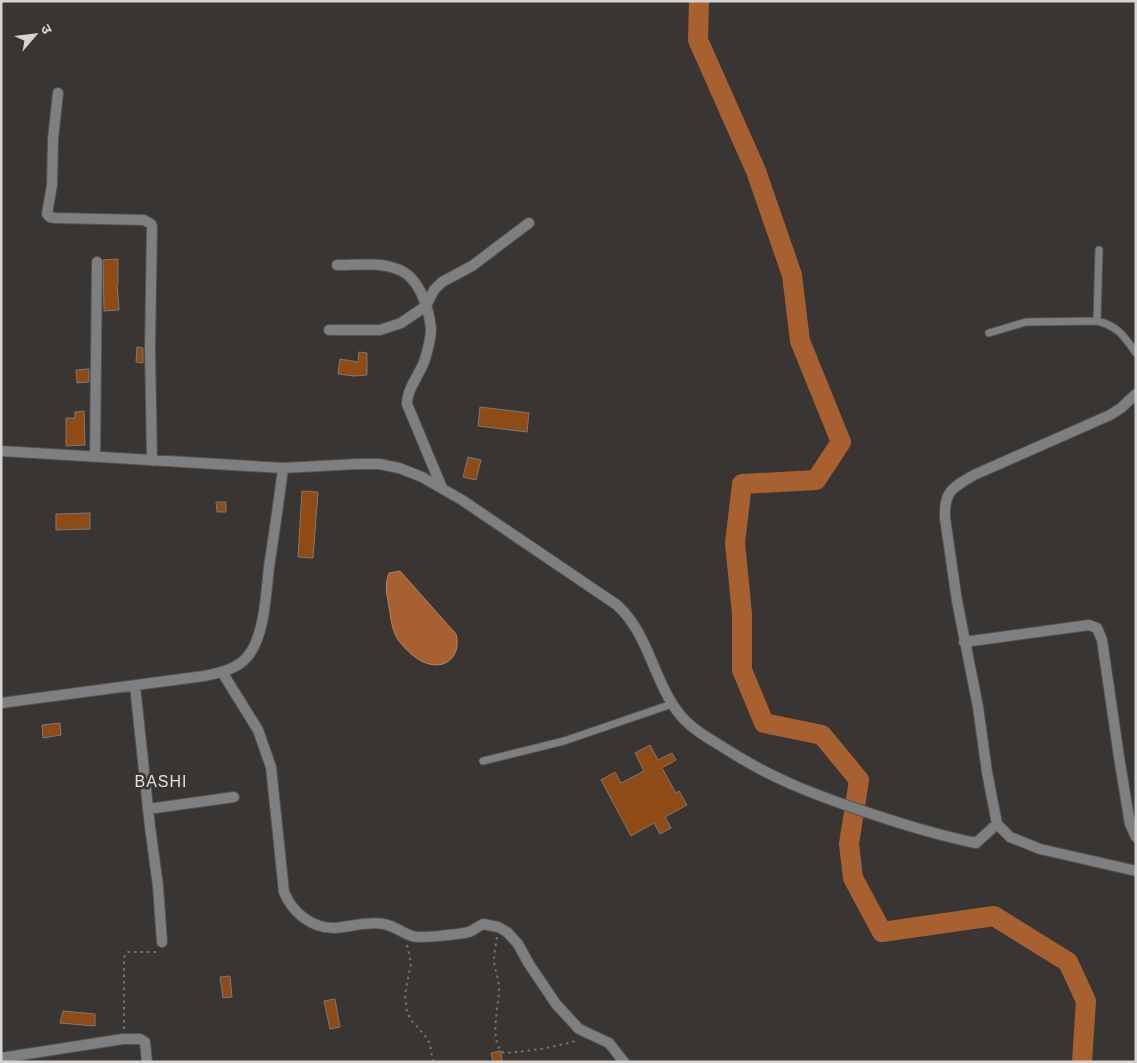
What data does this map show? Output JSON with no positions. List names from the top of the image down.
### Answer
{
  "districts": ["BASHI"],
  "north": "top right"
}
